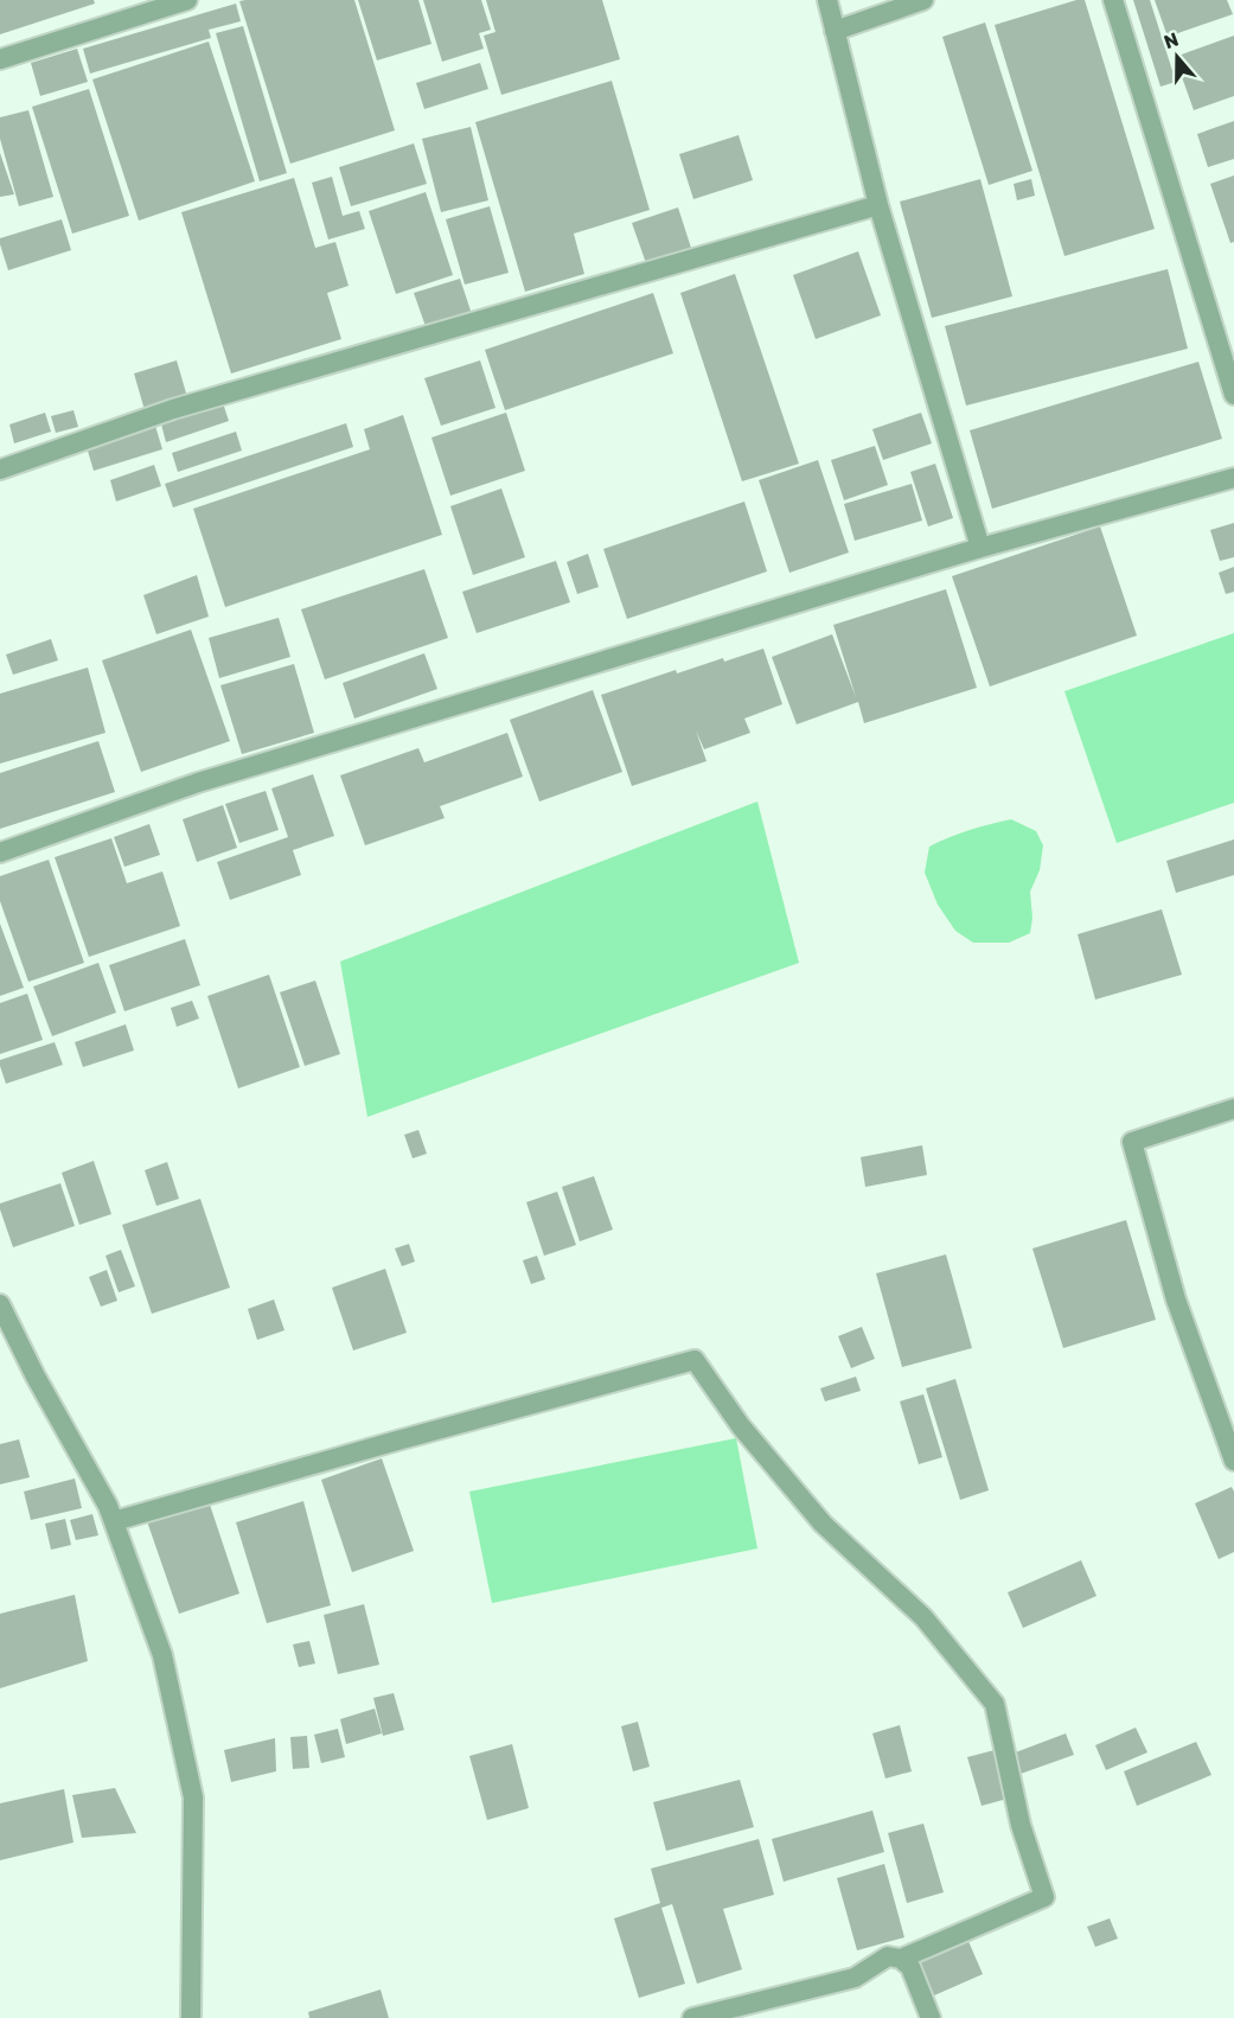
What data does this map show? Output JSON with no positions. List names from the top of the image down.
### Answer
{
  "north": "top"
}
